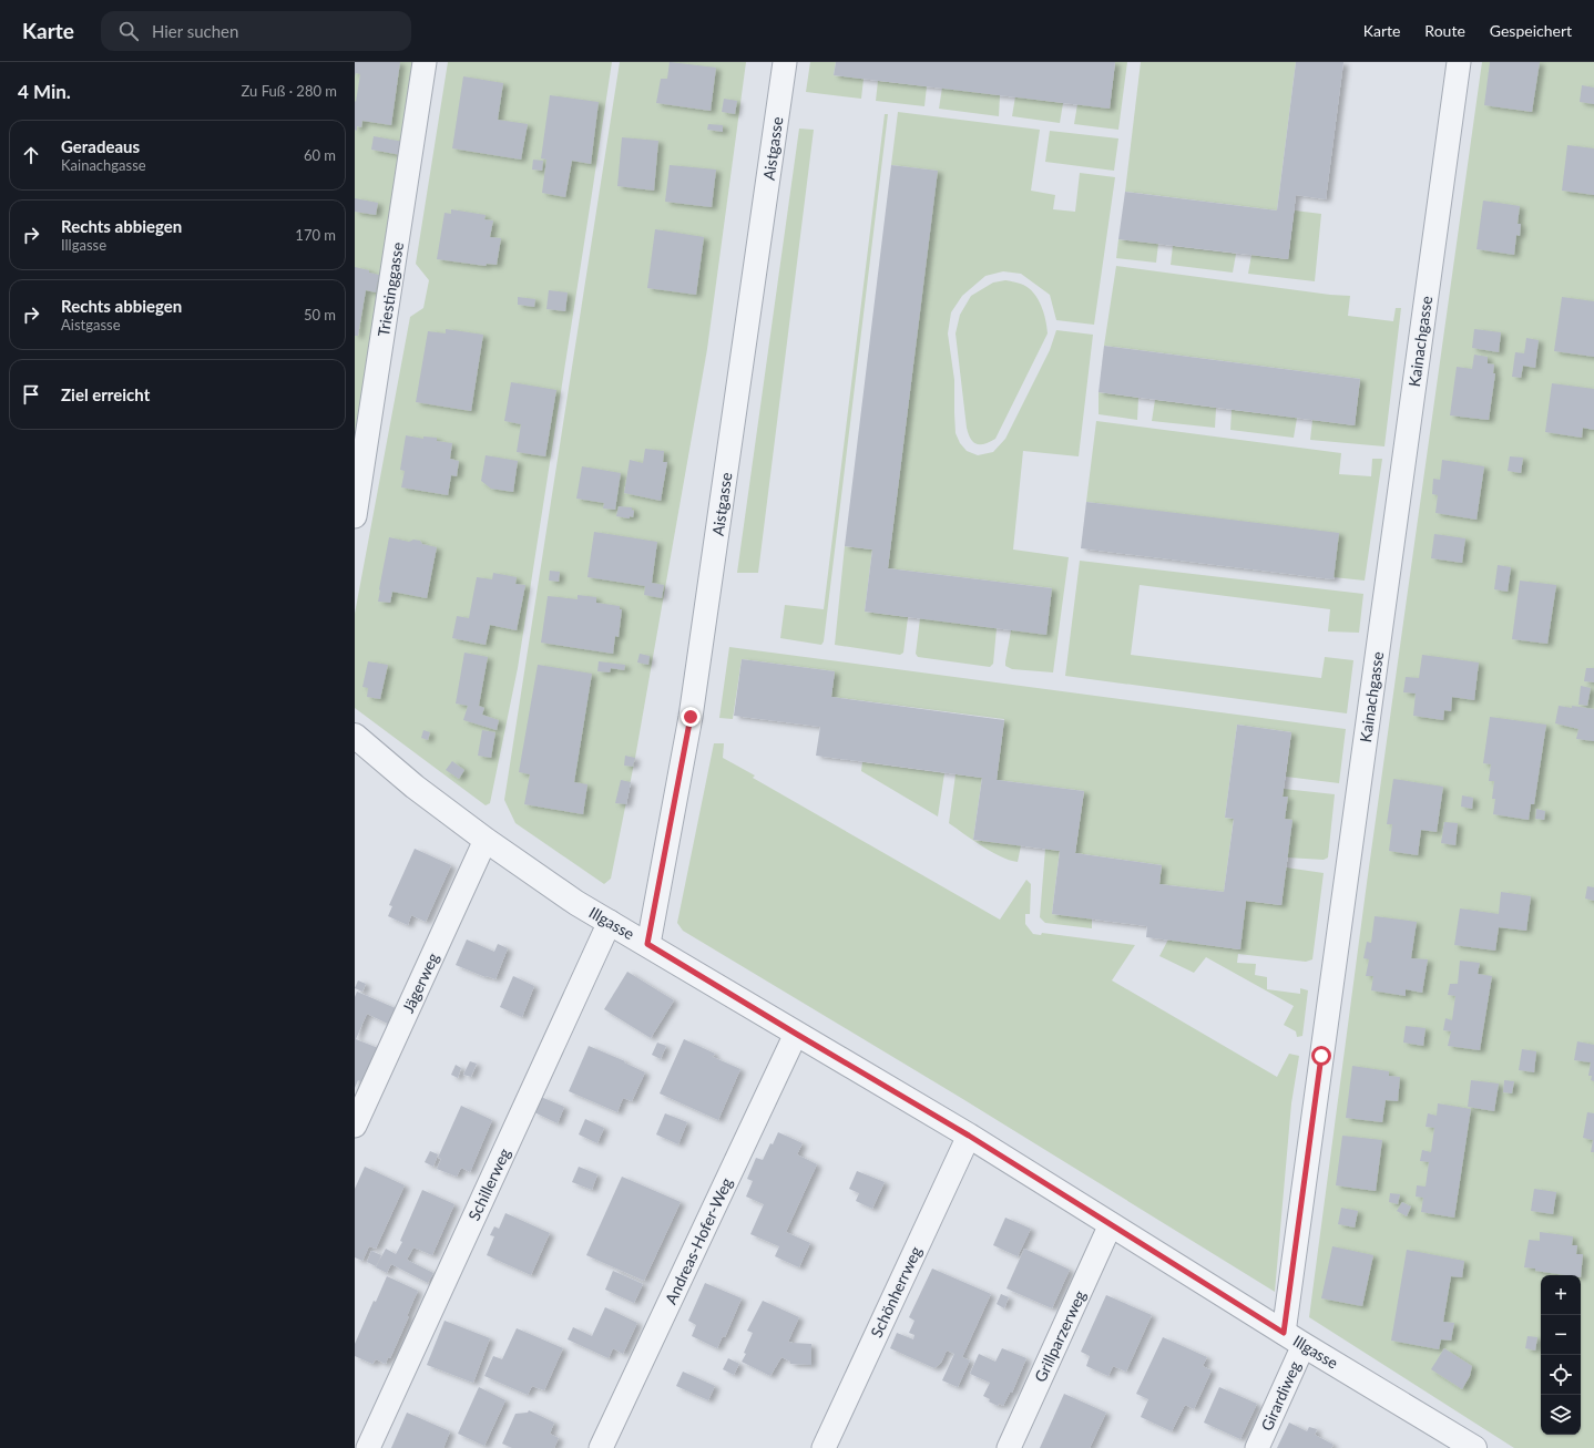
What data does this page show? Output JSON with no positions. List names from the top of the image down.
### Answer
{
  "streets": {
    "street": [
      "Aistgasse",
      "Triestinggasse",
      "Kainachgasse",
      "Illgasse",
      "Jägerweg",
      "Schillerweg",
      "Andreas-Hofer-Weg",
      "Schönherrweg",
      "Grillparzerweg",
      "Girardiweg"
    ]
  },
  "crossings": [
    ["Aistgasse", "Illgasse"],
    ["Kainachgasse", "Illgasse"],
    ["Kainachgasse", "Girardiweg"],
    ["Illgasse", "Jägerweg"],
    ["Illgasse", "Schillerweg"],
    ["Illgasse", "Andreas-Hofer-Weg"],
    ["Illgasse", "Schönherrweg"],
    ["Illgasse", "Grillparzerweg"],
    ["Illgasse", "Girardiweg"]
  ],
  "page": {
    "header": "Karte",
    "search": "Hier suchen",
    "nav": ["Karte", "Route", "Gespeichert"],
    "heading": ["4 Min.", "Zu Fuß · 280 m"],
    "list": [
      ["Geradeaus", "Kainachgasse", "60 m"],
      ["Rechts abbiegen", "Illgasse", "170 m"],
      ["Rechts abbiegen", "Aistgasse", "50 m"],
      "Ziel erreicht"
    ],
    "map_buttons": ["+", "−"]
  }
}
